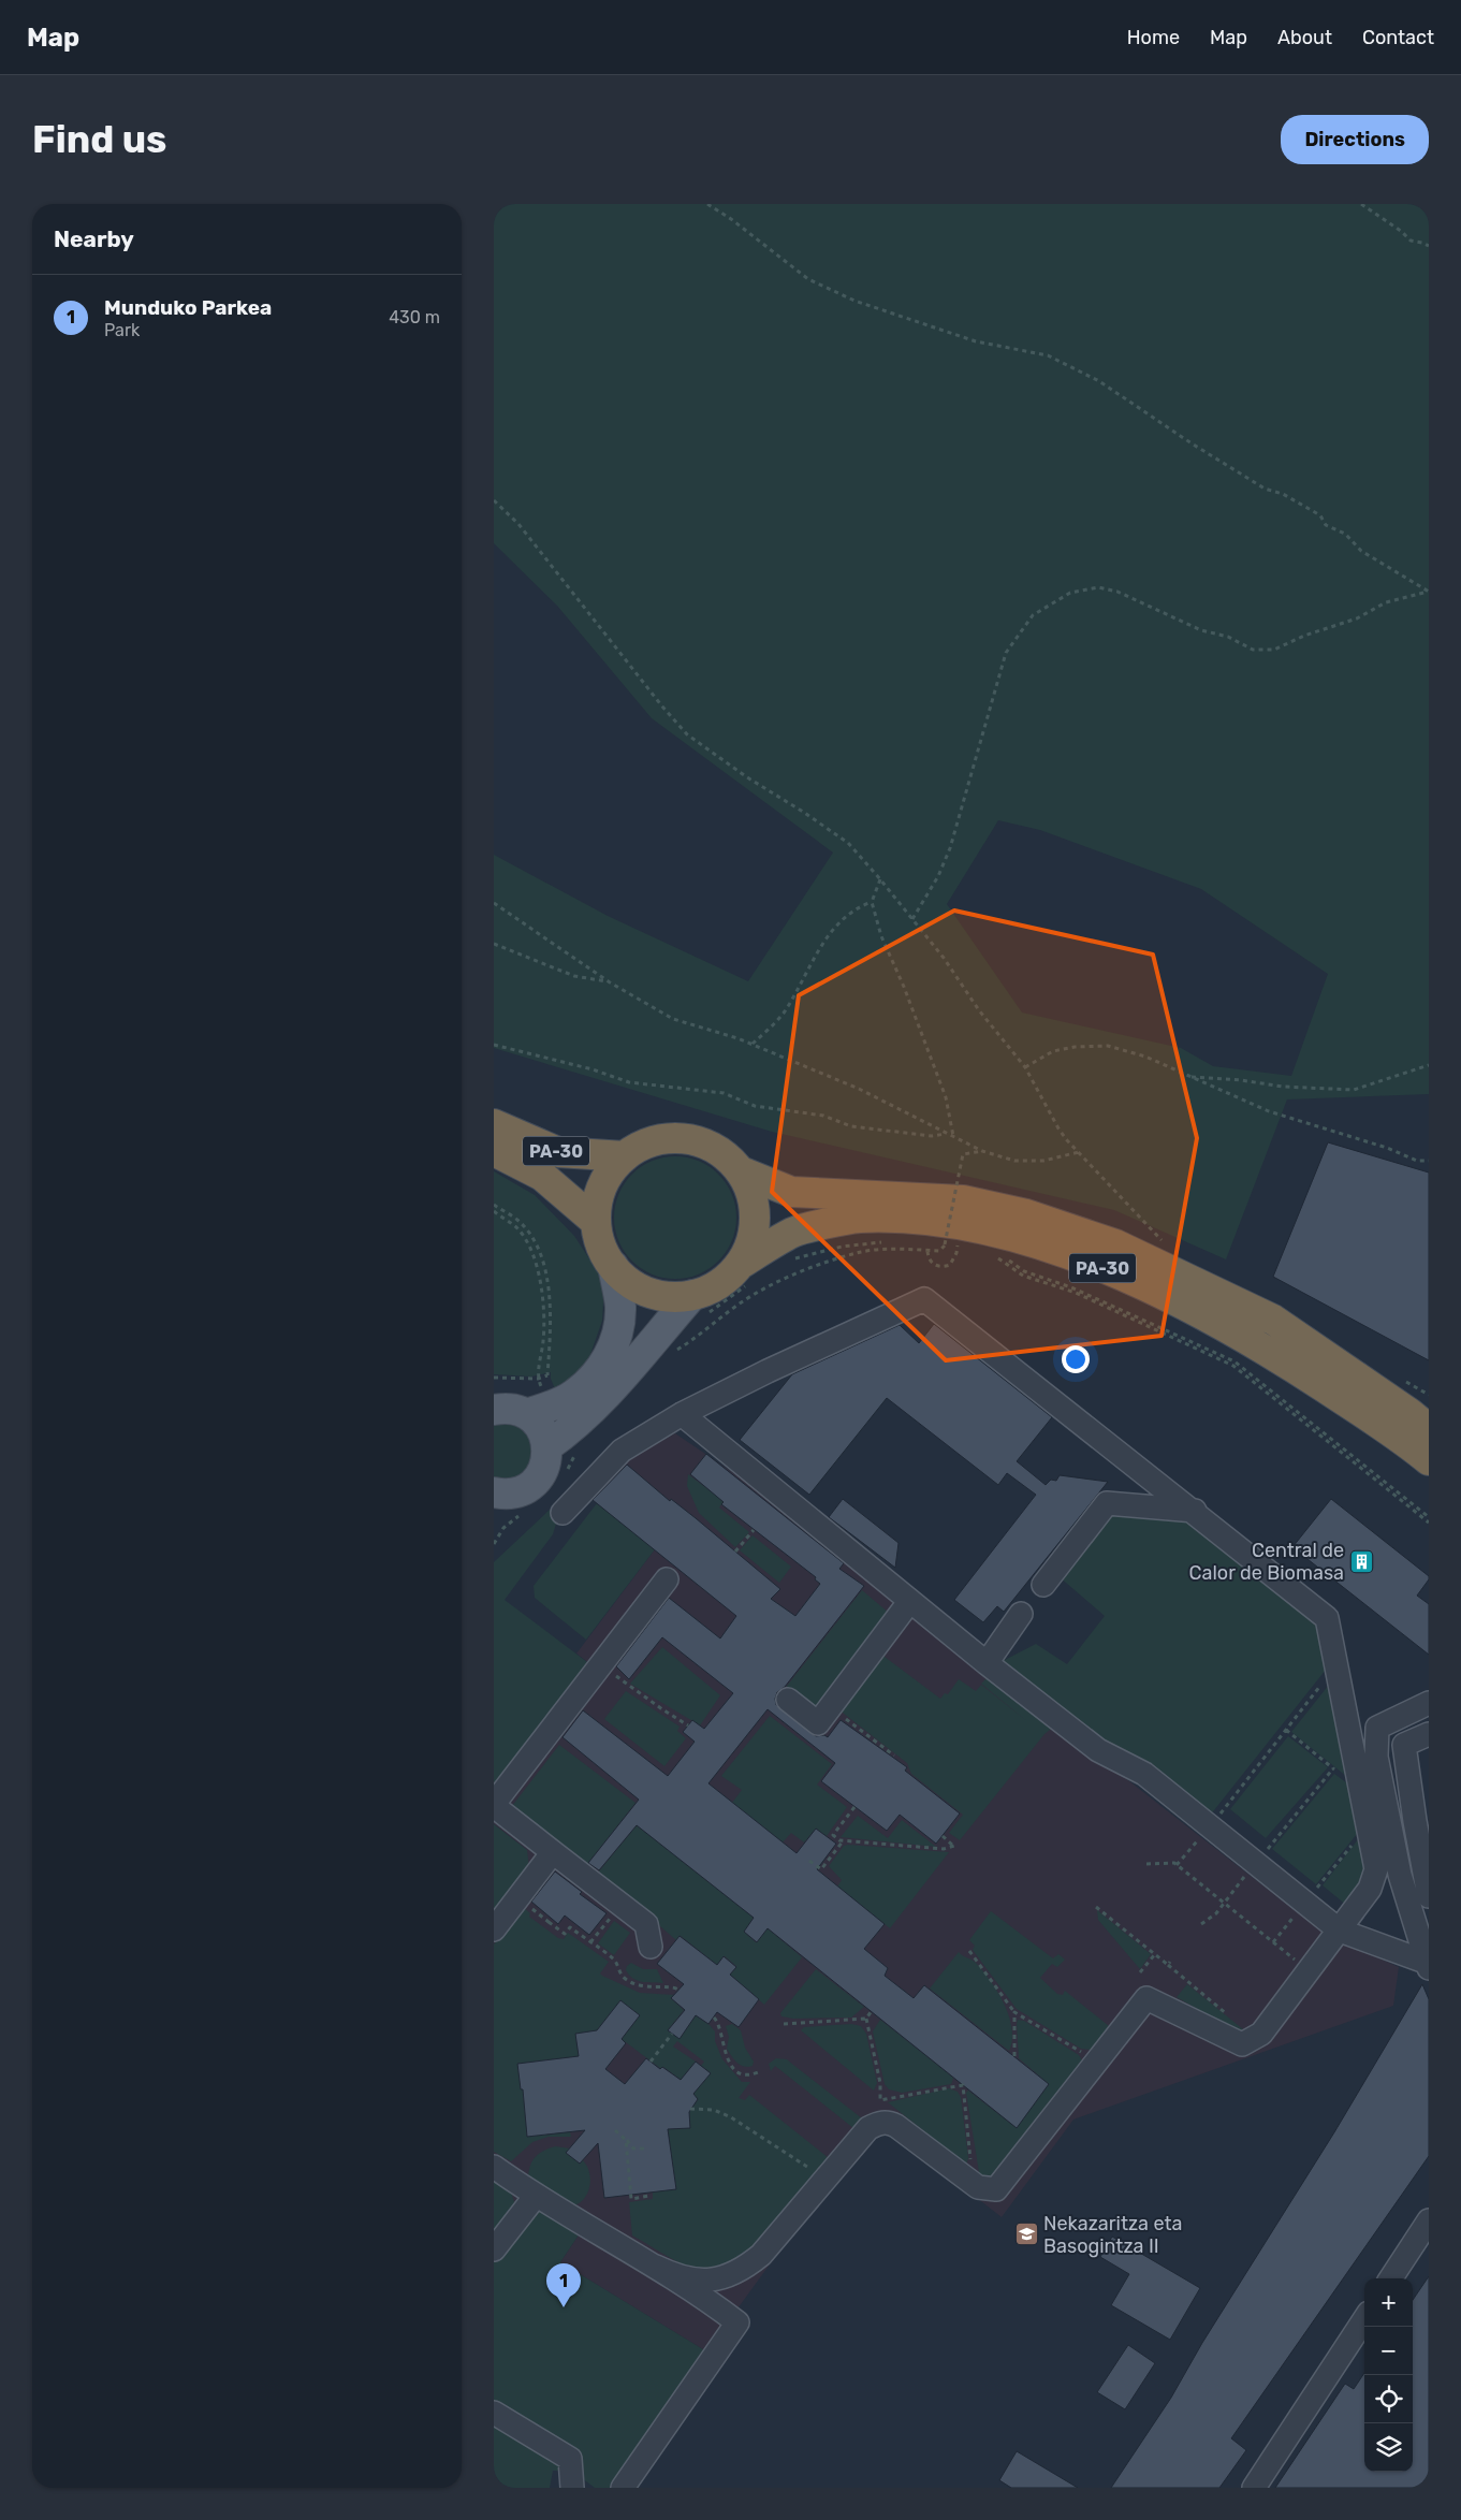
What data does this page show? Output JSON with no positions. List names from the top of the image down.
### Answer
{
  "streets": {
    "highway": ["PA-30"]
  },
  "places": {
    "building": ["Central de Calor de Biomasa"],
    "school or university": ["Nekazaritza eta Basogintza II"]
  },
  "page": {
    "header": "Map",
    "nav": [
      "Home",
      "Map",
      "About",
      "Contact"
    ],
    "buttons": "Directions",
    "title": "Find us",
    "heading": "Nearby",
    "list": [
      {
        "mark": "1",
        "name": "Munduko Parkea",
        "note": "Park",
        "value": "430 m"
      }
    ],
    "pins": "1",
    "map_buttons": ["+", "−"]
  }
}
